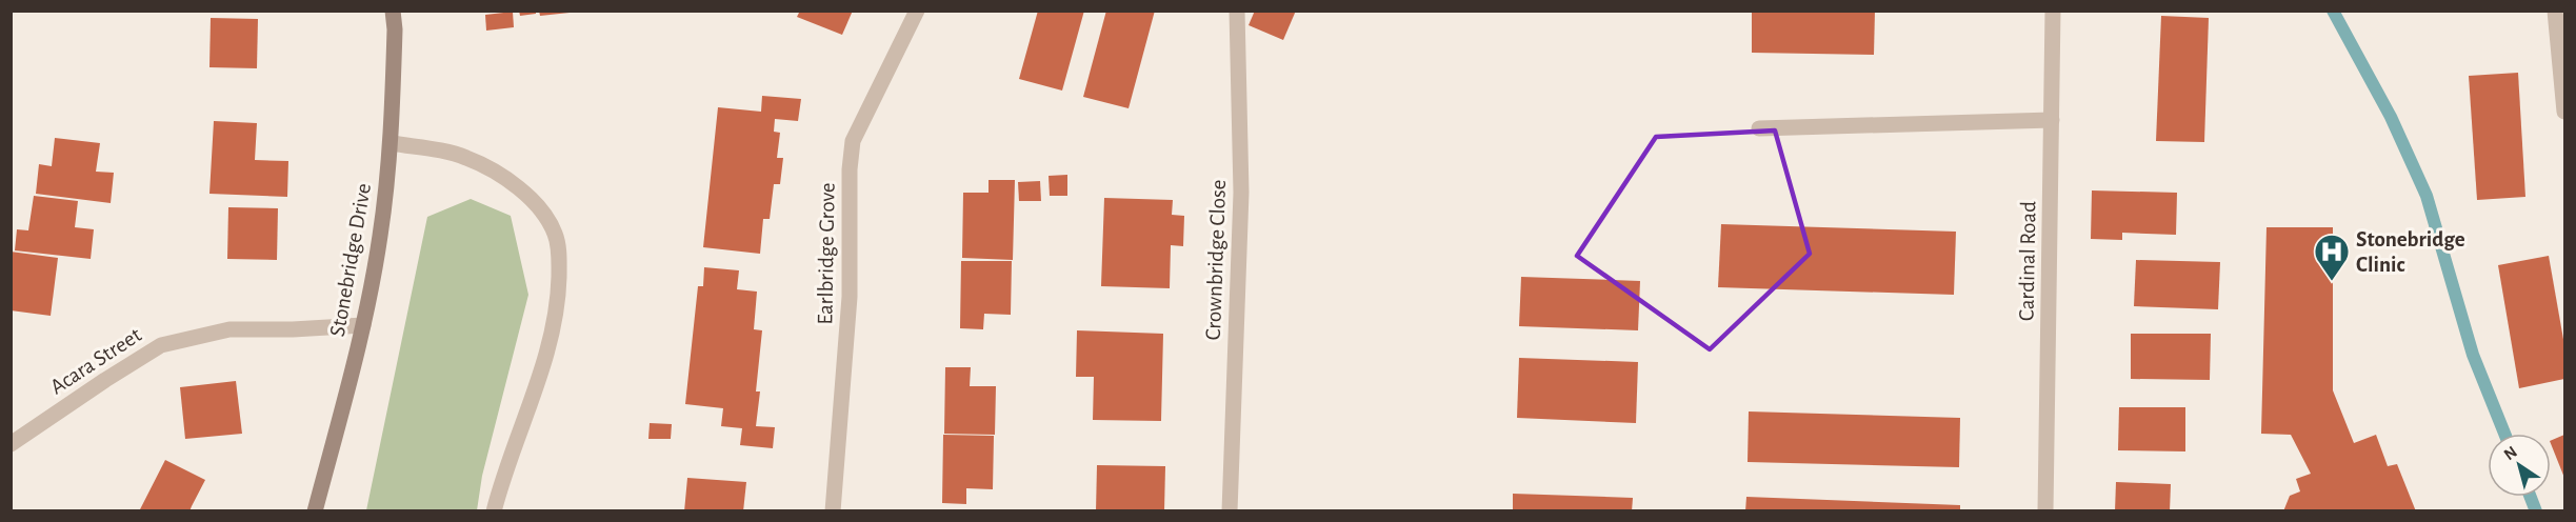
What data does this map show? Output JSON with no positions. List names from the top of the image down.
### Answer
{
  "streets": {
    "street": [
      "Earlbridge Grove",
      "Stonebridge Drive",
      "Crownbridge Close",
      "Cardinal Road",
      "Acara Street"
    ]
  },
  "crossings": [
    ["Stonebridge Drive", "Acara Street"]
  ],
  "places": {
    "hospital": ["Stonebridge Clinic"]
  },
  "north": "top left"
}
